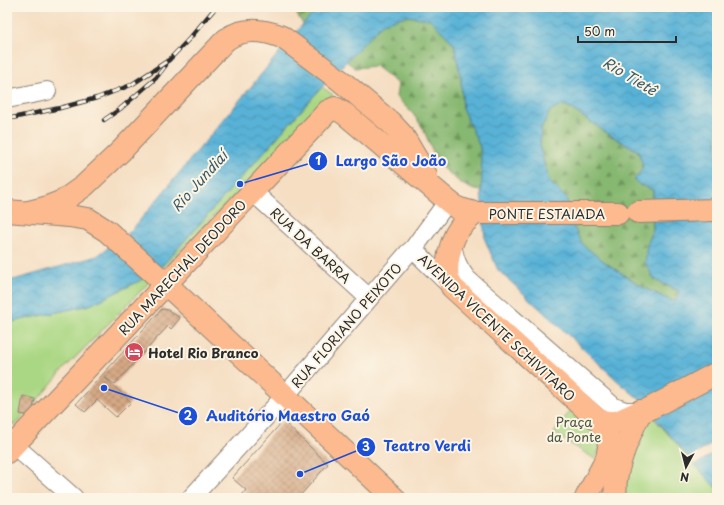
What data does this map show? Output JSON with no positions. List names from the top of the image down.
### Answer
{
  "streets": {
    "main road": ["PONTE ESTAIADA", "RUA MARECHAL DEODORO", "AVENIDA VICENTE SCHIVITARO"],
    "street": ["RUA DA BARRA", "RUA FLORIANO PEIXOTO"]
  },
  "crossings": [
    ["PONTE ESTAIADA", "RUA MARECHAL DEODORO"],
    ["RUA DA BARRA", "RUA MARECHAL DEODORO"],
    ["RUA DA BARRA", "RUA FLORIANO PEIXOTO"],
    ["RUA MARECHAL DEODORO", "RUA FLORIANO PEIXOTO"],
    ["RUA FLORIANO PEIXOTO", "AVENIDA VICENTE SCHIVITARO"]
  ],
  "water": ["Rio Tietê", "Rio Jundiaí"],
  "parks": ["Praça da Ponte"],
  "places": {
    "other": ["Largo São João", "Auditório Maestro Gaó", "Teatro Verdi"],
    "hotel": ["Hotel Rio Branco"]
  },
  "scale_bar": "50 m",
  "north": "bottom"
}
